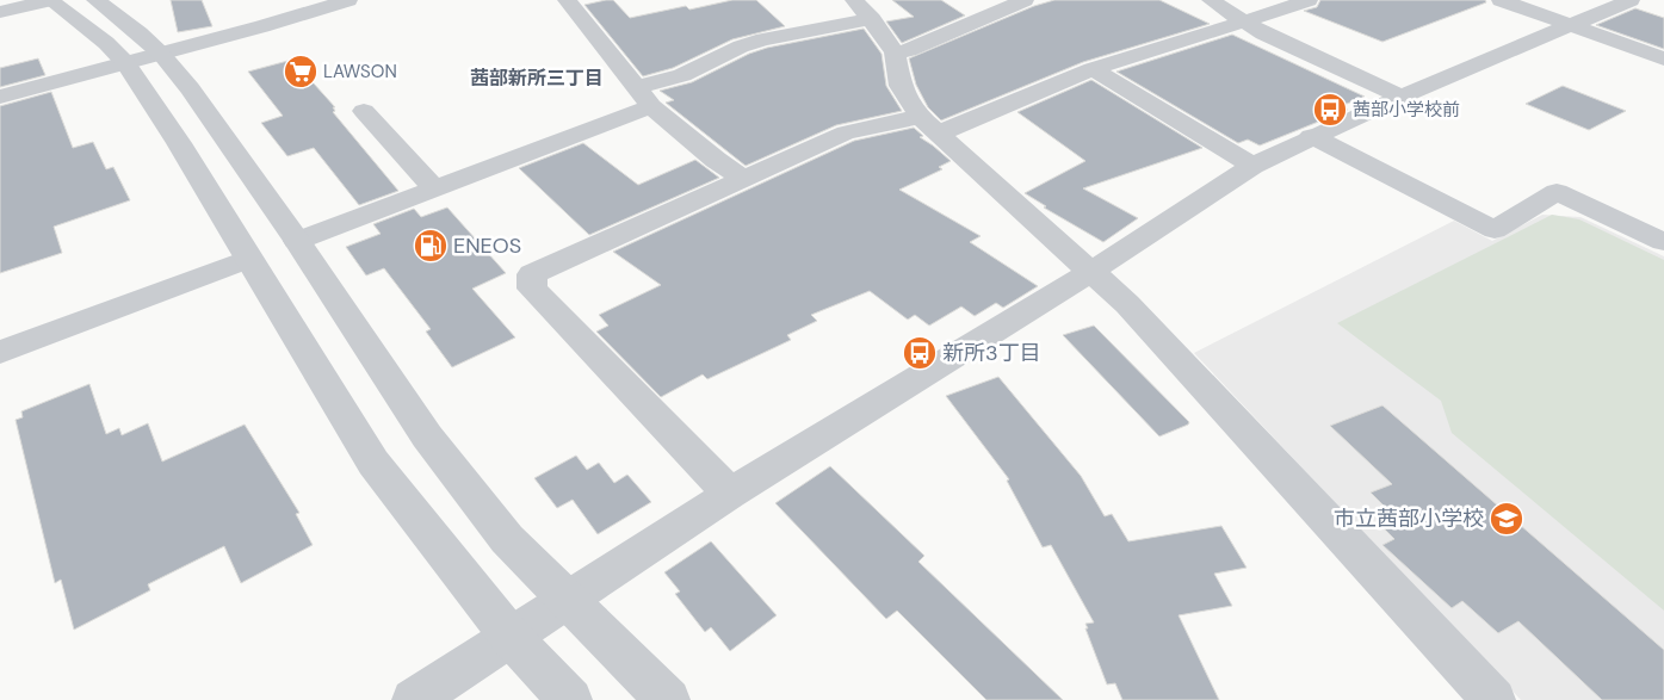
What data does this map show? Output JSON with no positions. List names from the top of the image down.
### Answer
{
  "districts": ["茜部新所三丁目"],
  "places": {
    "supermarket": ["LAWSON"],
    "bus stop": ["茜部小学校前", "新所3丁目"],
    "fuel station": ["ENEOS"],
    "school or university": ["市立茜部小学校"]
  }
}
